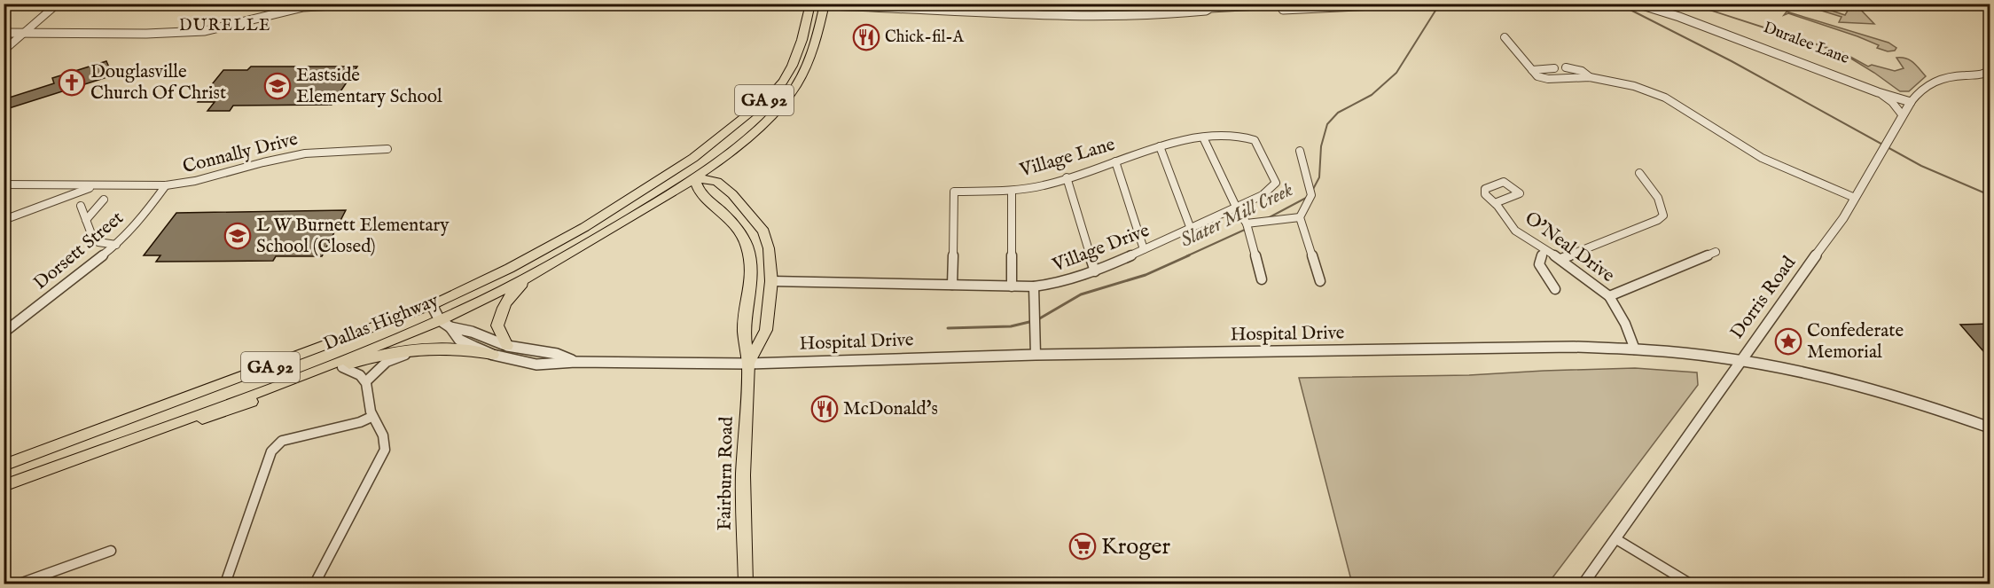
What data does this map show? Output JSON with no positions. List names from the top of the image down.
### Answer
{
  "streets": {
    "main road": ["GA 92", "Dallas Highway", "Fairburn Road"],
    "street": [
      "Duralee Lane",
      "Connally Drive",
      "Village Lane",
      "O'Neal Drive",
      "Village Drive",
      "Dorsett Street",
      "Dorris Road",
      "Hospital Drive"
    ]
  },
  "crossings": [
    ["Duralee Lane", "Dorris Road"],
    ["GA 92", "Dallas Highway"],
    ["GA 92", "Fairburn Road"],
    ["Connally Drive", "Dorsett Street"],
    ["Village Lane", "Village Drive"],
    ["O'Neal Drive", "Hospital Drive"],
    ["Village Drive", "Fairburn Road"],
    ["Dorris Road", "Hospital Drive"],
    ["Dallas Highway", "Hospital Drive"],
    ["Dallas Highway", "Fairburn Road"],
    ["Hospital Drive", "Fairburn Road"]
  ],
  "districts": ["DURELLE"],
  "water": ["Slater Mill Creek"],
  "places": {
    "restaurant": ["Chick-fil-A", "McDonald's"],
    "church": ["Douglasville Church Of Christ"],
    "school or university": ["Eastside Elementary School", "L W Burnett Elementary School (Closed)"],
    "place": ["Confederate Memorial"],
    "supermarket": ["Kroger"]
  }
}
